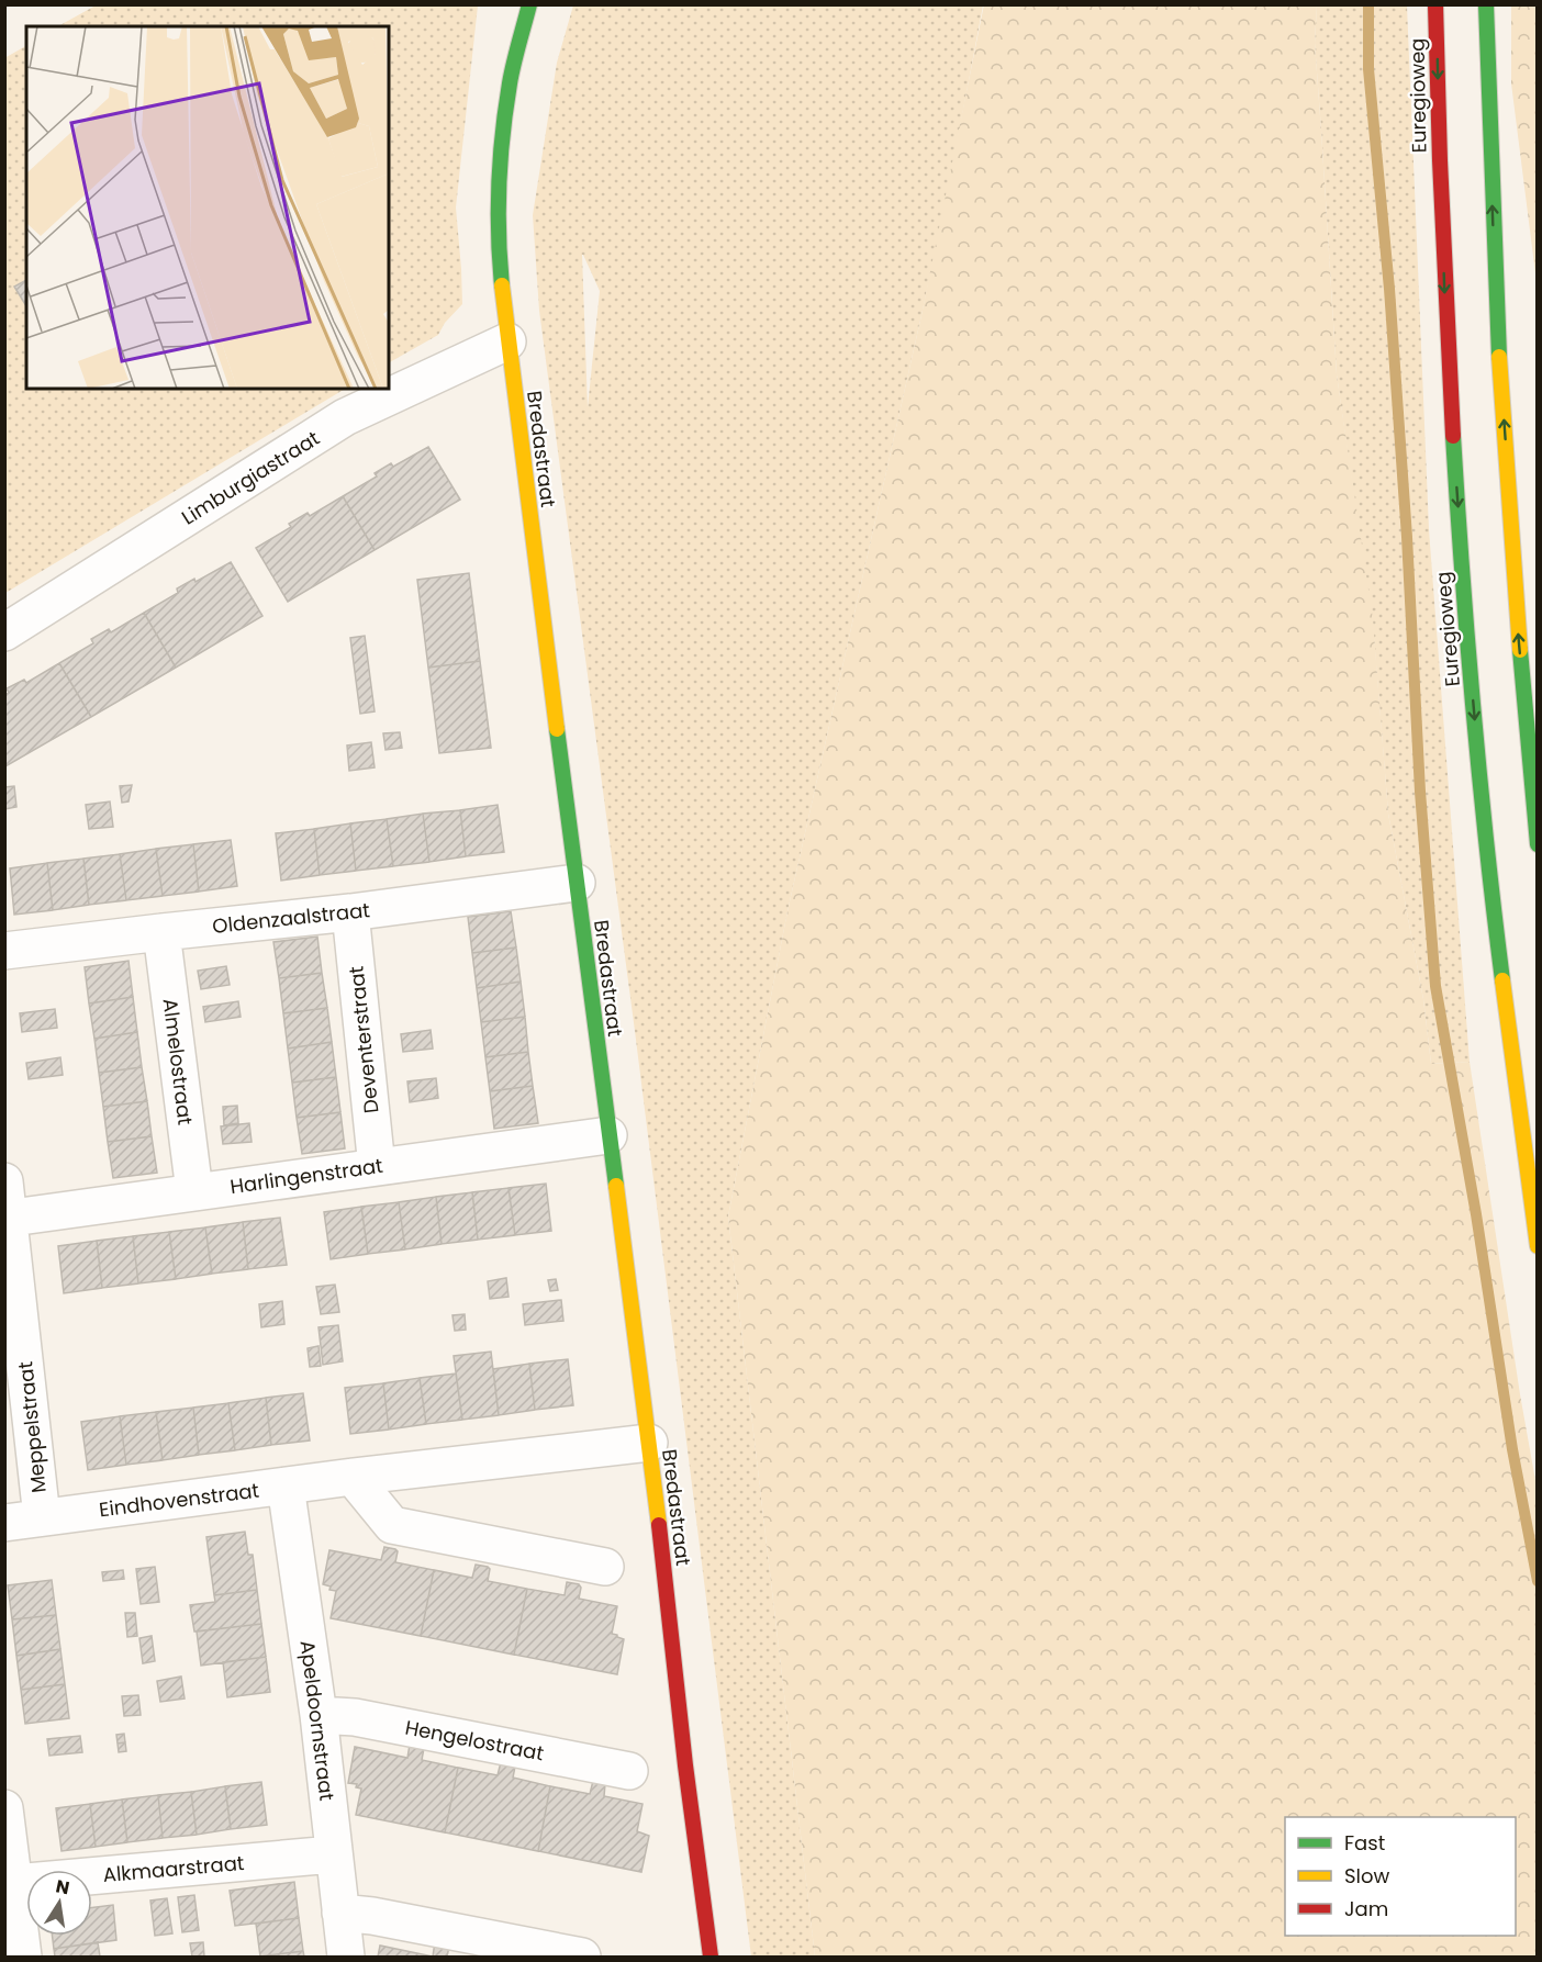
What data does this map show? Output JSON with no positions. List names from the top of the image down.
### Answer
{
  "streets": {
    "main road": ["Euregioweg", "Bredastraat"],
    "street": [
      "Limburgiastraat",
      "Oldenzaalstraat",
      "Deventerstraat",
      "Almelostraat",
      "Harlingenstraat",
      "Meppelstraat",
      "Eindhovenstraat",
      "Apeldoornstraat",
      "Hengelostraat",
      "Alkmaarstraat"
    ]
  },
  "crossings": [
    ["Bredastraat", "Limburgiastraat"],
    ["Bredastraat", "Oldenzaalstraat"],
    ["Bredastraat", "Harlingenstraat"],
    ["Bredastraat", "Eindhovenstraat"],
    ["Oldenzaalstraat", "Deventerstraat"],
    ["Oldenzaalstraat", "Almelostraat"],
    ["Deventerstraat", "Harlingenstraat"],
    ["Almelostraat", "Harlingenstraat"],
    ["Harlingenstraat", "Meppelstraat"],
    ["Meppelstraat", "Eindhovenstraat"],
    ["Eindhovenstraat", "Apeldoornstraat"],
    ["Apeldoornstraat", "Hengelostraat"],
    ["Apeldoornstraat", "Alkmaarstraat"]
  ],
  "legend": ["Fast", "Slow", "Jam"],
  "north": "top"
}
